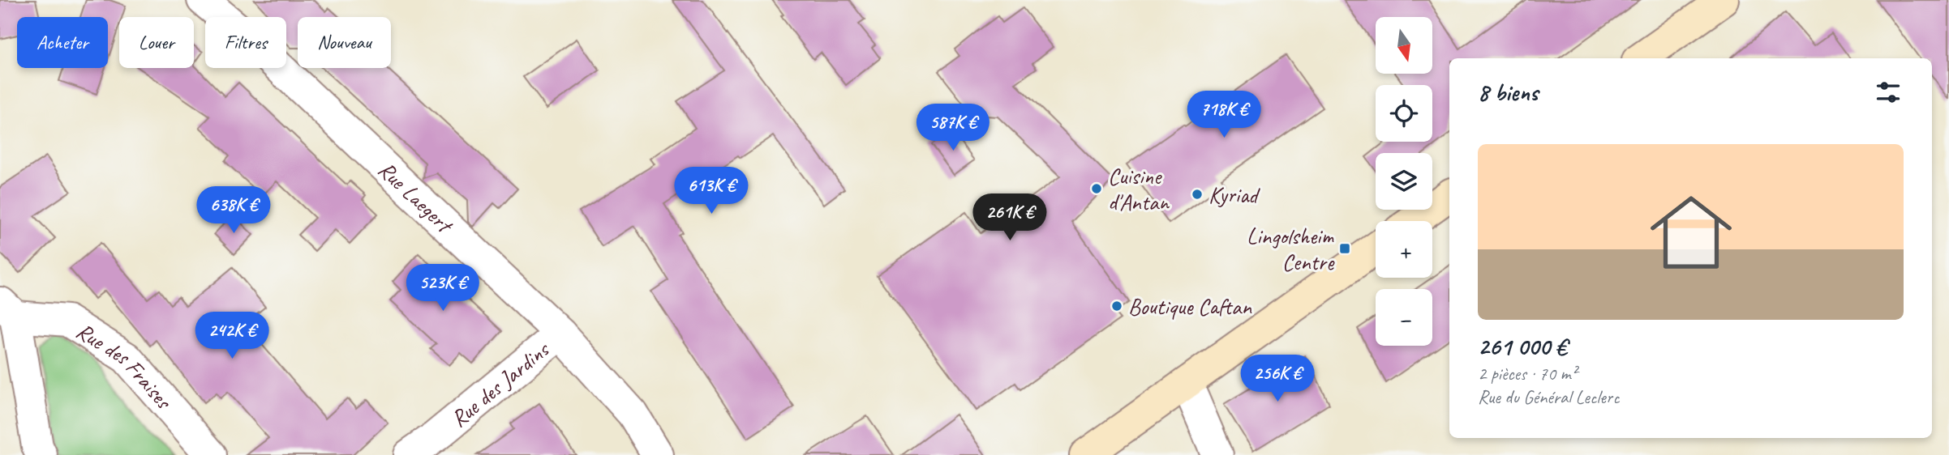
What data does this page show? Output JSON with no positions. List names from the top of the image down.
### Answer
{
  "streets": {
    "street": ["Rue Laegert", "Rue des Fraises", "Rue des Jardins"]
  },
  "crossings": [
    ["Rue Laegert", "Rue des Jardins"]
  ],
  "places": {
    "other": ["Cuisine d'Antan", "Kyriad", "Boutique Caftan"],
    "transit": ["Lingolsheim Centre"]
  },
  "north": "bottom",
  "page": {
    "map_buttons": ["+", "−"],
    "chip": [
      "Acheter",
      "Louer",
      "Filtres",
      "Nouveau"
    ],
    "heading": "8 biens",
    "price": [
      "718K €",
      "587K €",
      "613K €",
      "638K €",
      "261K €",
      "523K €",
      "242K €",
      "256K €"
    ],
    "list": [
      {
        "name": "261 000 €",
        "note": "2 pièces · 70 m² · Rue du Général Leclerc"
      }
    ]
  }
}
